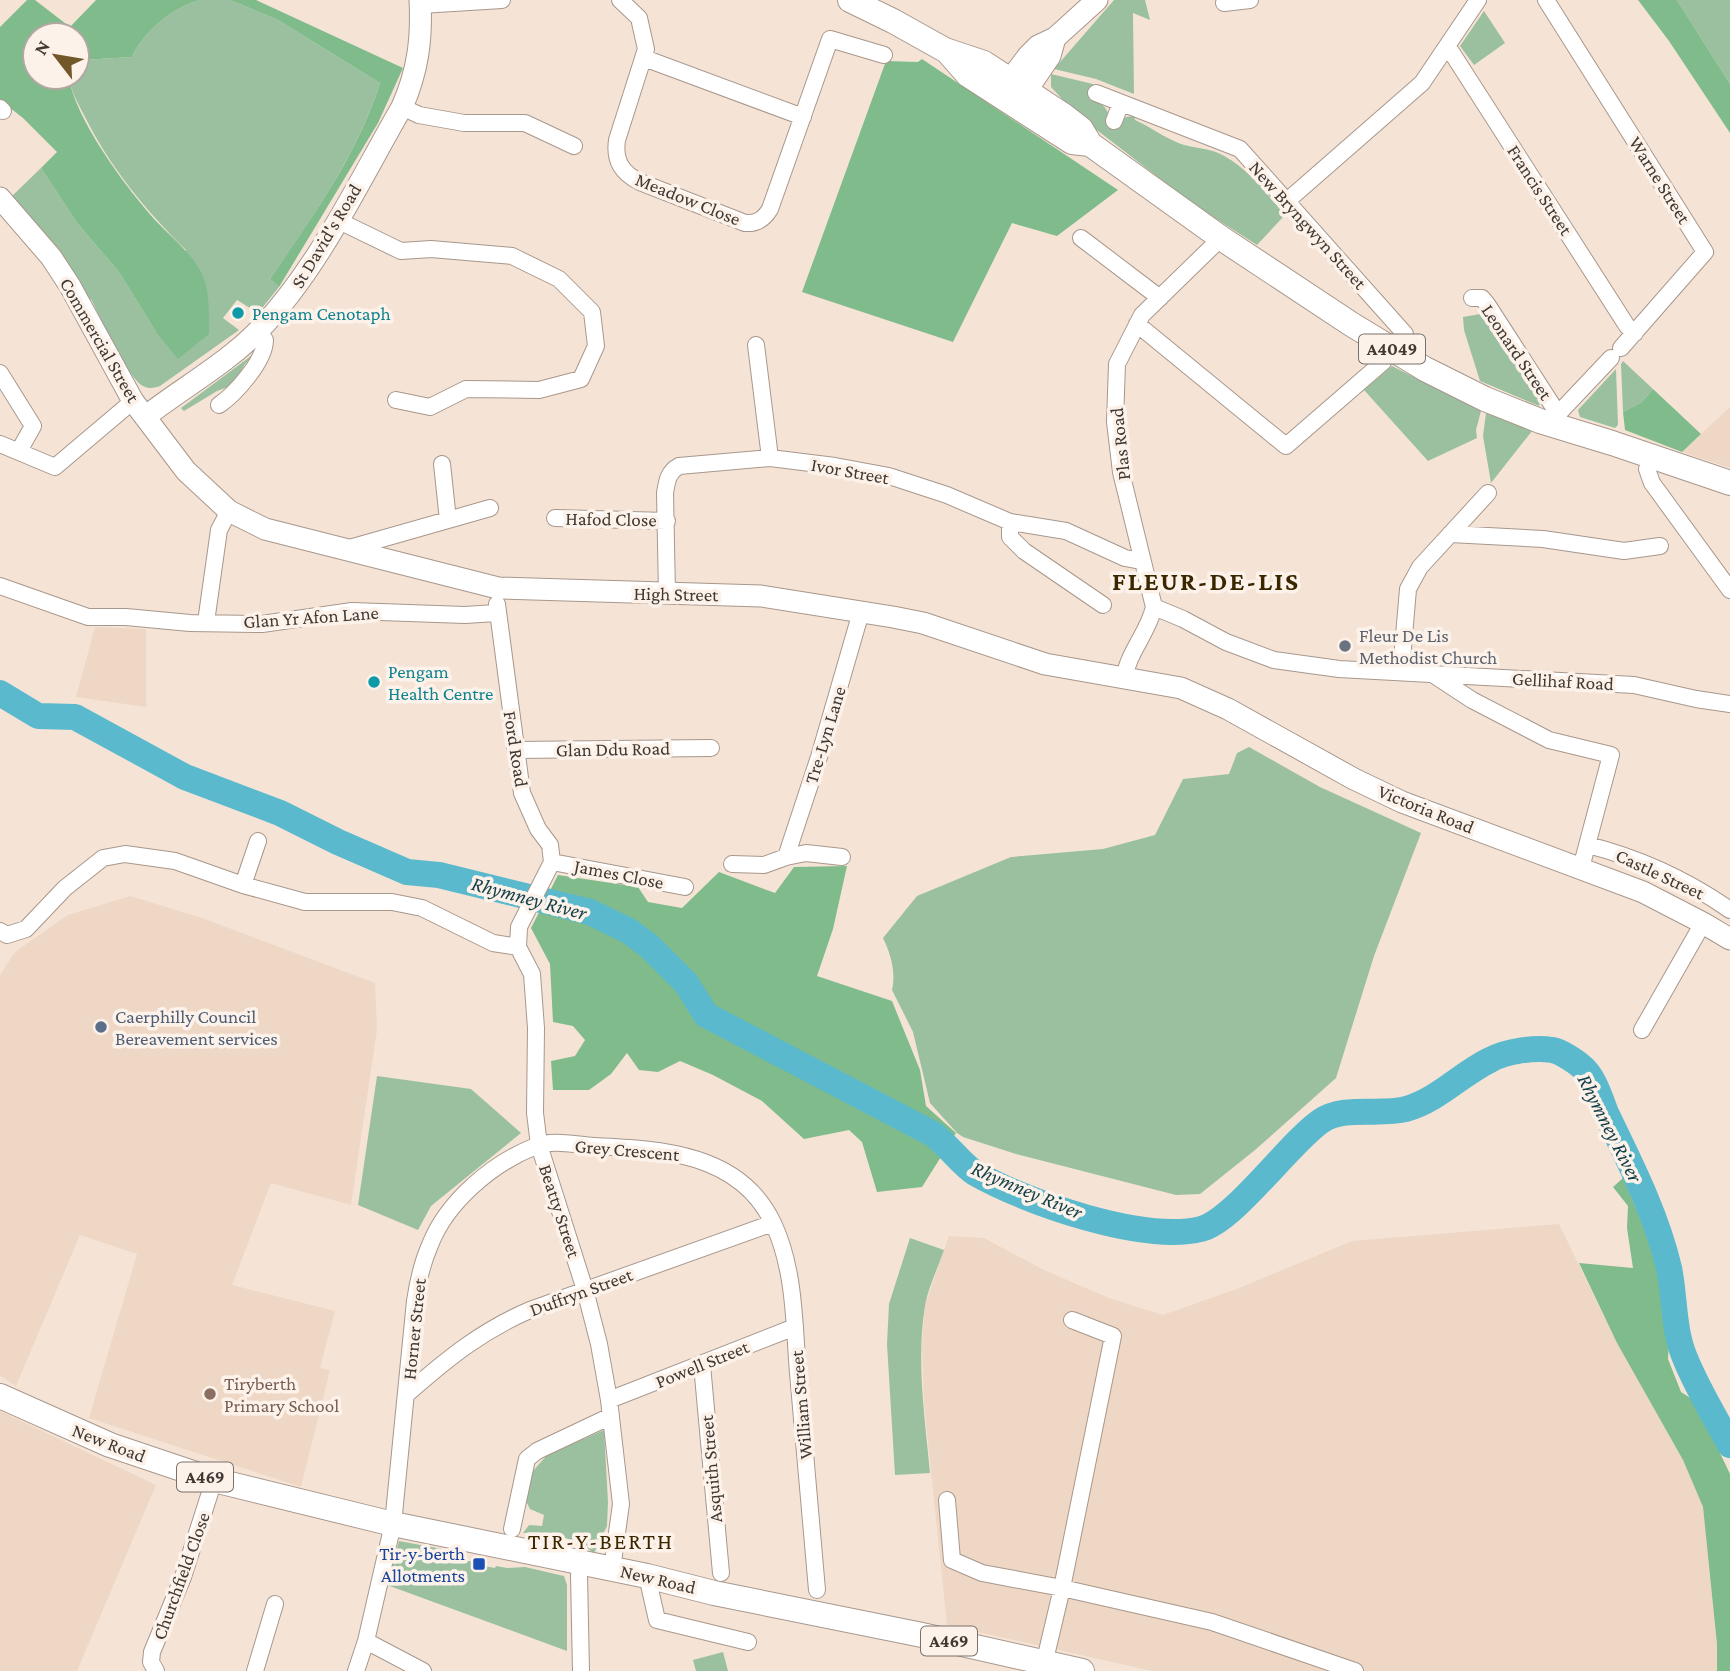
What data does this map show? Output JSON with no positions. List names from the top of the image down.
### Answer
{
  "streets": {
    "main road": [
      "St David's Road",
      "Commercial Street",
      "A4049",
      "High Street",
      "Victoria Road",
      "New Road",
      "A469"
    ],
    "street": [
      "Warne Street",
      "Francis Street",
      "Meadow Close",
      "New Bryngwyn Street",
      "Leonard Street",
      "Plas Road",
      "Ivor Street",
      "Hafod Close",
      "Glan Yr Afon Lane",
      "Gellihaf Road",
      "Tre-Lyn Lane",
      "Ford Road",
      "Glan Ddu Road",
      "James Close",
      "Castle Street",
      "Grey Crescent",
      "Beatty Street",
      "Duffryn Street",
      "Horner Street",
      "Powell Street",
      "William Street",
      "Asquith Street",
      "Churchfield Close"
    ]
  },
  "crossings": [
    ["Warne Street", "Francis Street"],
    ["Warne Street", "A4049"],
    ["Warne Street", "Leonard Street"],
    ["St David's Road", "Commercial Street"],
    ["Commercial Street", "High Street"],
    ["A4049", "Leonard Street"],
    ["A4049", "Plas Road"],
    ["Plas Road", "Ivor Street"],
    ["Plas Road", "Gellihaf Road"],
    ["Ivor Street", "Hafod Close"],
    ["Ivor Street", "High Street"],
    ["High Street", "Tre-Lyn Lane"],
    ["High Street", "Ford Road"],
    ["High Street", "Victoria Road"],
    ["Glan Yr Afon Lane", "Ford Road"],
    ["Ford Road", "Glan Ddu Road"],
    ["Ford Road", "James Close"],
    ["Ford Road", "Beatty Street"],
    ["James Close", "Beatty Street"],
    ["Grey Crescent", "Beatty Street"],
    ["Grey Crescent", "Duffryn Street"],
    ["Grey Crescent", "Horner Street"],
    ["Grey Crescent", "William Street"],
    ["Beatty Street", "Duffryn Street"],
    ["Beatty Street", "Horner Street"],
    ["Beatty Street", "Powell Street"],
    ["Beatty Street", "New Road"],
    ["Duffryn Street", "Horner Street"],
    ["Duffryn Street", "William Street"],
    ["Horner Street", "New Road"],
    ["Powell Street", "William Street"],
    ["Powell Street", "Asquith Street"],
    ["New Road", "Churchfield Close"]
  ],
  "districts": ["FLEUR-DE-LIS", "TIR-Y-BERTH"],
  "water": ["Rhymney River"],
  "places": {
    "other": [
      "Pengam Cenotaph",
      "Fleur De Lis Methodist Church",
      "Pengam Health Centre",
      "Caerphilly Council Bereavement services",
      "Tiryberth Primary School"
    ],
    "transit": ["Tir-y-berth Allotments"]
  },
  "north": "top left"
}
